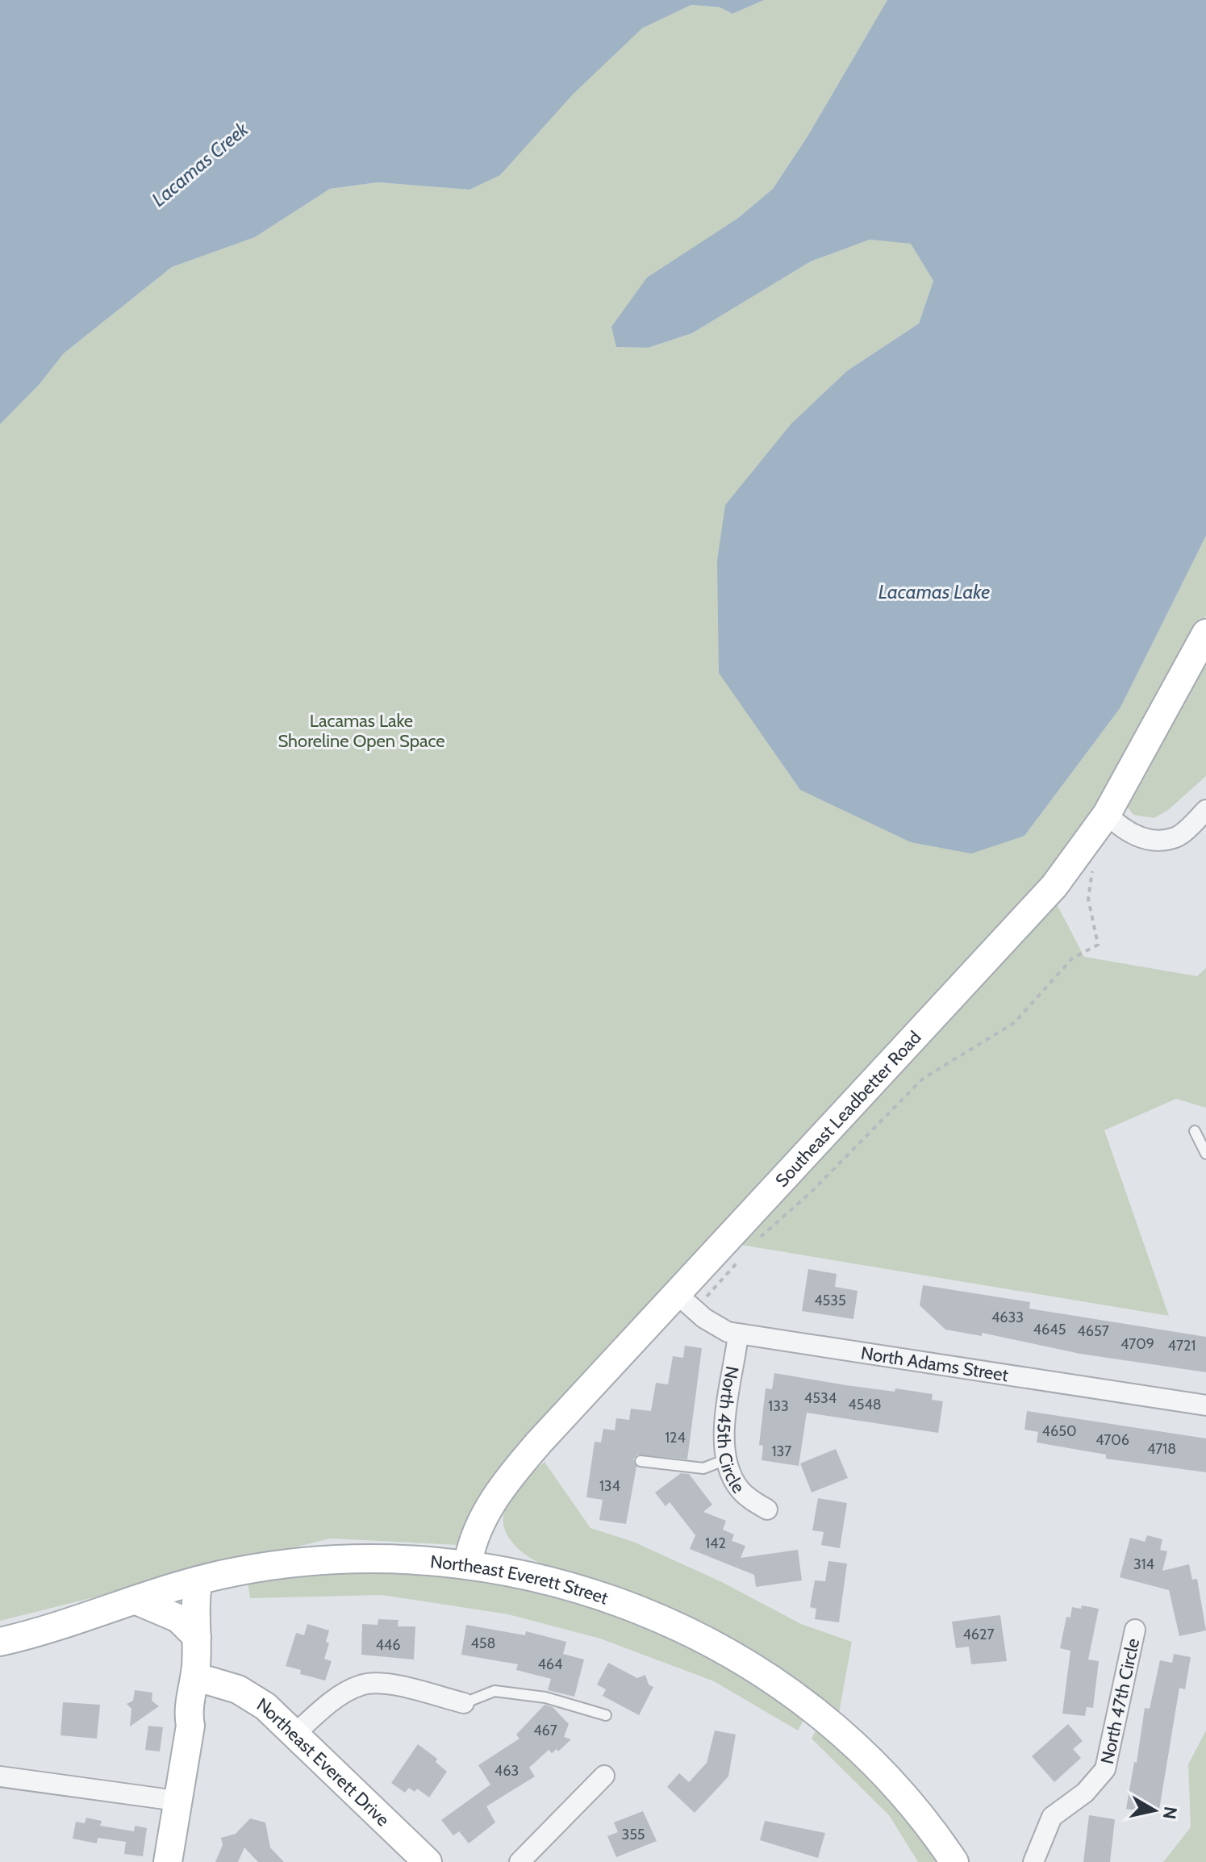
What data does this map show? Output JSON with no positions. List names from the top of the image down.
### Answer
{
  "streets": {
    "street": [
      "Southeast Leadbetter Road",
      "North Adams Street",
      "North 45th Circle",
      "Northeast Everett Street",
      "North 47th Circle",
      "Northeast Everett Drive"
    ]
  },
  "crossings": [
    ["Southeast Leadbetter Road", "North Adams Street"],
    ["Southeast Leadbetter Road", "Northeast Everett Street"],
    ["North Adams Street", "North 45th Circle"]
  ],
  "water": ["Lacamas Creek", "Lacamas Lake"],
  "parks": ["Lacamas Lake Shoreline Open Space"],
  "house_numbers": [
    "4535",
    "4633",
    "4645",
    "4657",
    "4709",
    "4721",
    "4534",
    "4548",
    "133",
    "4650",
    "124",
    "4706",
    "4718",
    "137",
    "134",
    "142",
    "314",
    "4627",
    "458",
    "446",
    "464",
    "467",
    "463",
    "355"
  ],
  "north": "right"
}
